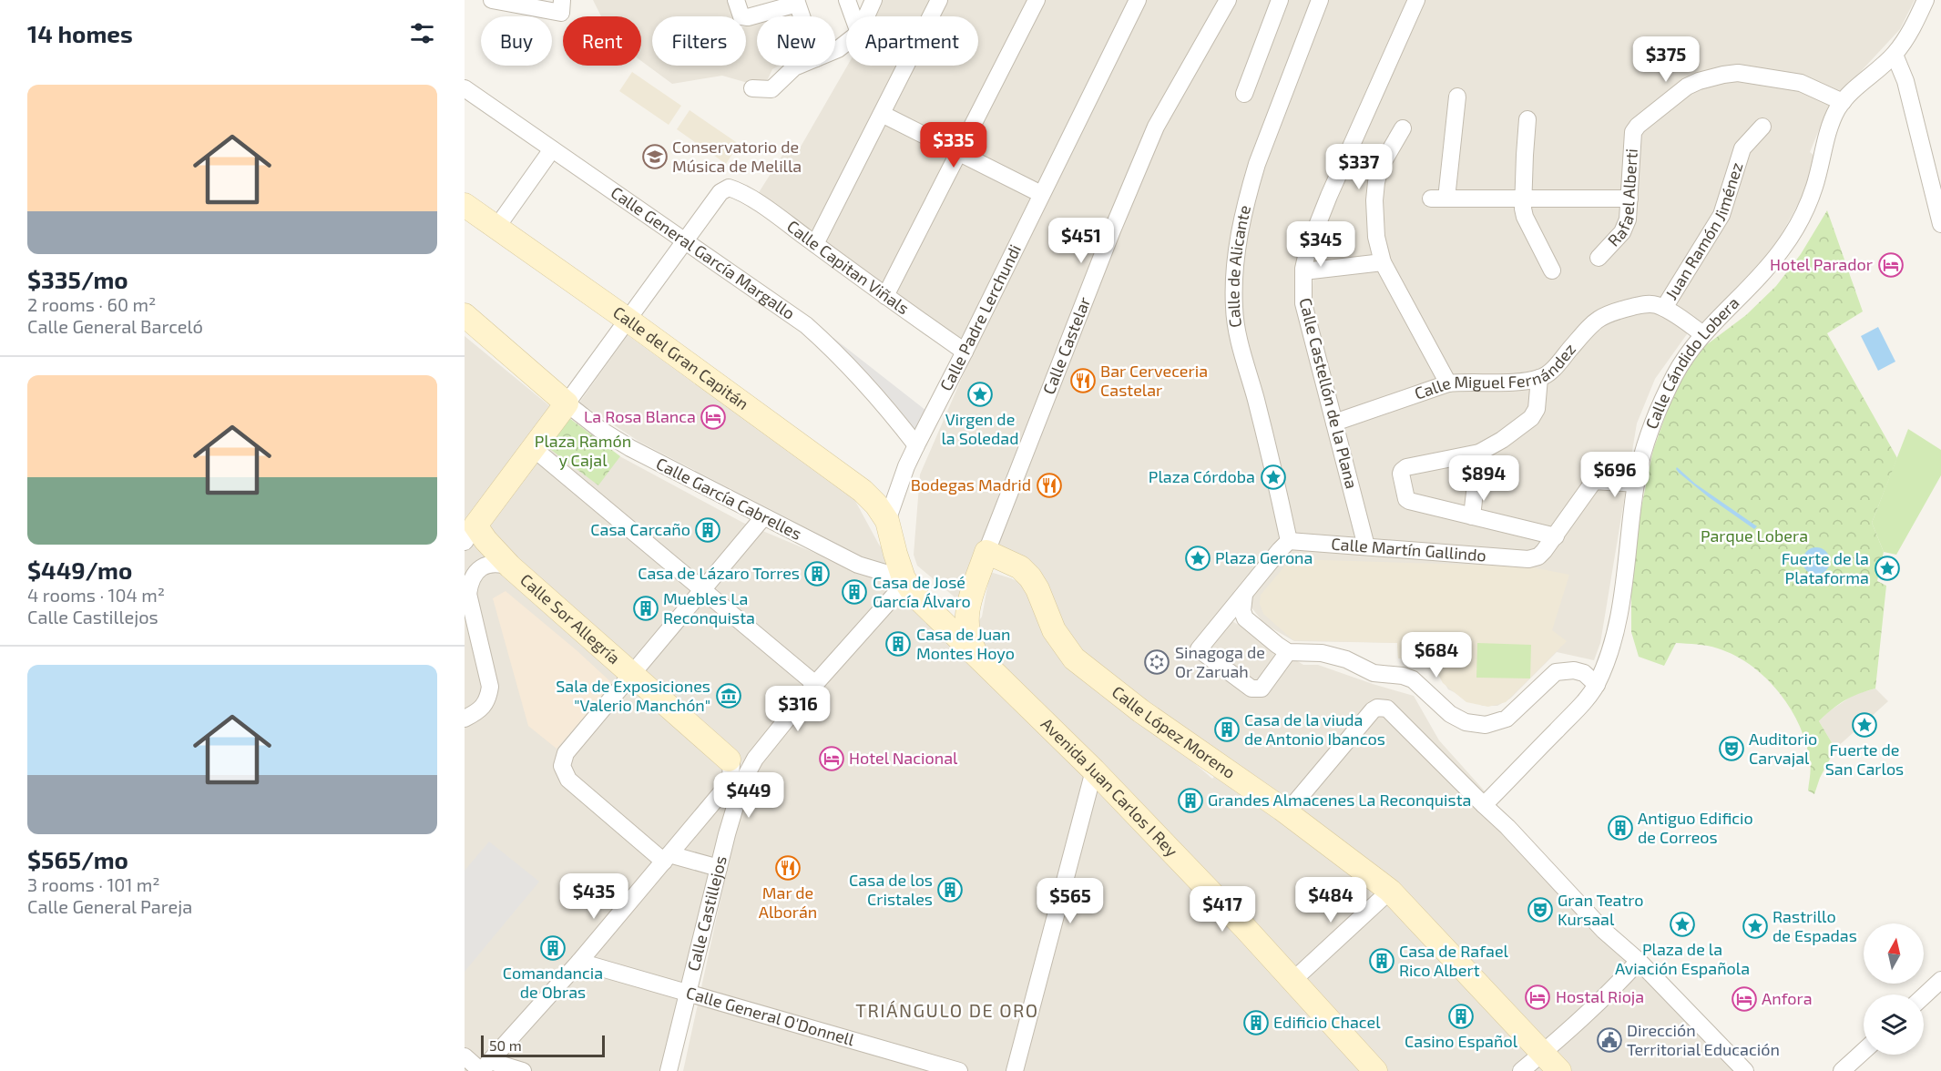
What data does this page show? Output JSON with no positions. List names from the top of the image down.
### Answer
{
  "streets": {
    "main road": [
      "Calle Castelar",
      "Calle del Gran Capitán",
      "Calle García Cabrelles",
      "Calle Sor Allegría",
      "Calle López Moreno",
      "Avenida Juan Carlos I Rey"
    ],
    "street": [
      "Rafael Alberti",
      "Juan Ramón Jiménez",
      "Calle General García Margallo",
      "Calle de Alicante",
      "Calle Capitan Viñals",
      "Calle Padre Lerchundi",
      "Calle Cándido Lobera",
      "Calle Miguel Fernández",
      "Calle Castellón de la Plana",
      "Calle Martín Gallindo",
      "Calle Castillejos",
      "Calle General O'Donnell"
    ]
  },
  "crossings": [
    ["Rafael Alberti", "Calle Cándido Lobera"],
    ["Juan Ramón Jiménez", "Calle Miguel Fernández"],
    ["Calle General García Margallo", "Calle Capitan Viñals"],
    ["Calle General García Margallo", "Calle Padre Lerchundi"],
    ["Calle de Alicante", "Calle Martín Gallindo"],
    ["Calle Capitan Viñals", "Calle Padre Lerchundi"],
    ["Calle Padre Lerchundi", "Calle del Gran Capitán"],
    ["Calle Castelar", "Calle López Moreno"],
    ["Calle Castelar", "Avenida Juan Carlos I Rey"],
    ["Calle Miguel Fernández", "Calle Castellón de la Plana"],
    ["Calle Castellón de la Plana", "Calle Martín Gallindo"],
    ["Calle García Cabrelles", "Avenida Juan Carlos I Rey"],
    ["Calle García Cabrelles", "Calle Castillejos"],
    ["Avenida Juan Carlos I Rey", "Calle Castillejos"],
    ["Calle Castillejos", "Calle General O'Donnell"]
  ],
  "districts": ["TRIÁNGULO DE ORO"],
  "parks": ["Plaza Ramón y Cajal", "Parque Lobera"],
  "places": {
    "school or university": ["Conservatorio de Música de Melilla"],
    "hotel": [
      "Hotel Parador",
      "La Rosa Blanca",
      "Hotel Nacional",
      "Hostal Rioja",
      "Anfora"
    ],
    "restaurant": ["Bar Cerveceria Castelar", "Bodegas Madrid", "Mar de Alborán"],
    "place": [
      "Virgen de la Soledad",
      "Plaza Córdoba",
      "Plaza Gerona",
      "Fuerte de la Plataforma",
      "Fuerte de San Carlos",
      "Plaza de la Aviación Española",
      "Rastrillo de Espadas"
    ],
    "building": [
      "Casa Carcaño",
      "Casa de Lázaro Torres",
      "Casa de José García Álvaro",
      "Muebles La Reconquista",
      "Casa de Juan Montes Hoyo",
      "Casa de la viuda de Antonio Ibancos",
      "Grandes Almacenes La Reconquista",
      "Antiguo Edificio de Correos",
      "Casa de los Cristales",
      "Comandancia de Obras",
      "Casa de Rafael Rico Albert",
      "Casino Español",
      "Edificio Chacel"
    ],
    "synagogue": ["Sinagoga de Or Zaruah"],
    "museum": ["Sala de Exposiciones \"Valerio Manchón\""],
    "theatre": ["Auditorio Carvajal", "Gran Teatro Kursaal"],
    "public building": ["Dirección Territorial Educación"]
  },
  "scale_bar": "50 m",
  "north": "top",
  "page": {
    "heading": "14 homes",
    "chip": [
      "Buy",
      "Rent",
      "Filters",
      "New",
      "Apartment"
    ],
    "price": [
      "$375",
      "$335",
      "$337",
      "$451",
      "$345",
      "$696",
      "$894",
      "$684",
      "$316",
      "$449",
      "$435",
      "$484",
      "$565",
      "$417"
    ],
    "list": [
      {
        "name": "$335/mo",
        "note": "2 rooms · 60 m² · Calle General Barceló"
      },
      {
        "name": "$449/mo",
        "note": "4 rooms · 104 m² · Calle Castillejos"
      },
      {
        "name": "$565/mo",
        "note": "3 rooms · 101 m² · Calle General Pareja"
      }
    ],
    "scale": "50 m"
  }
}
